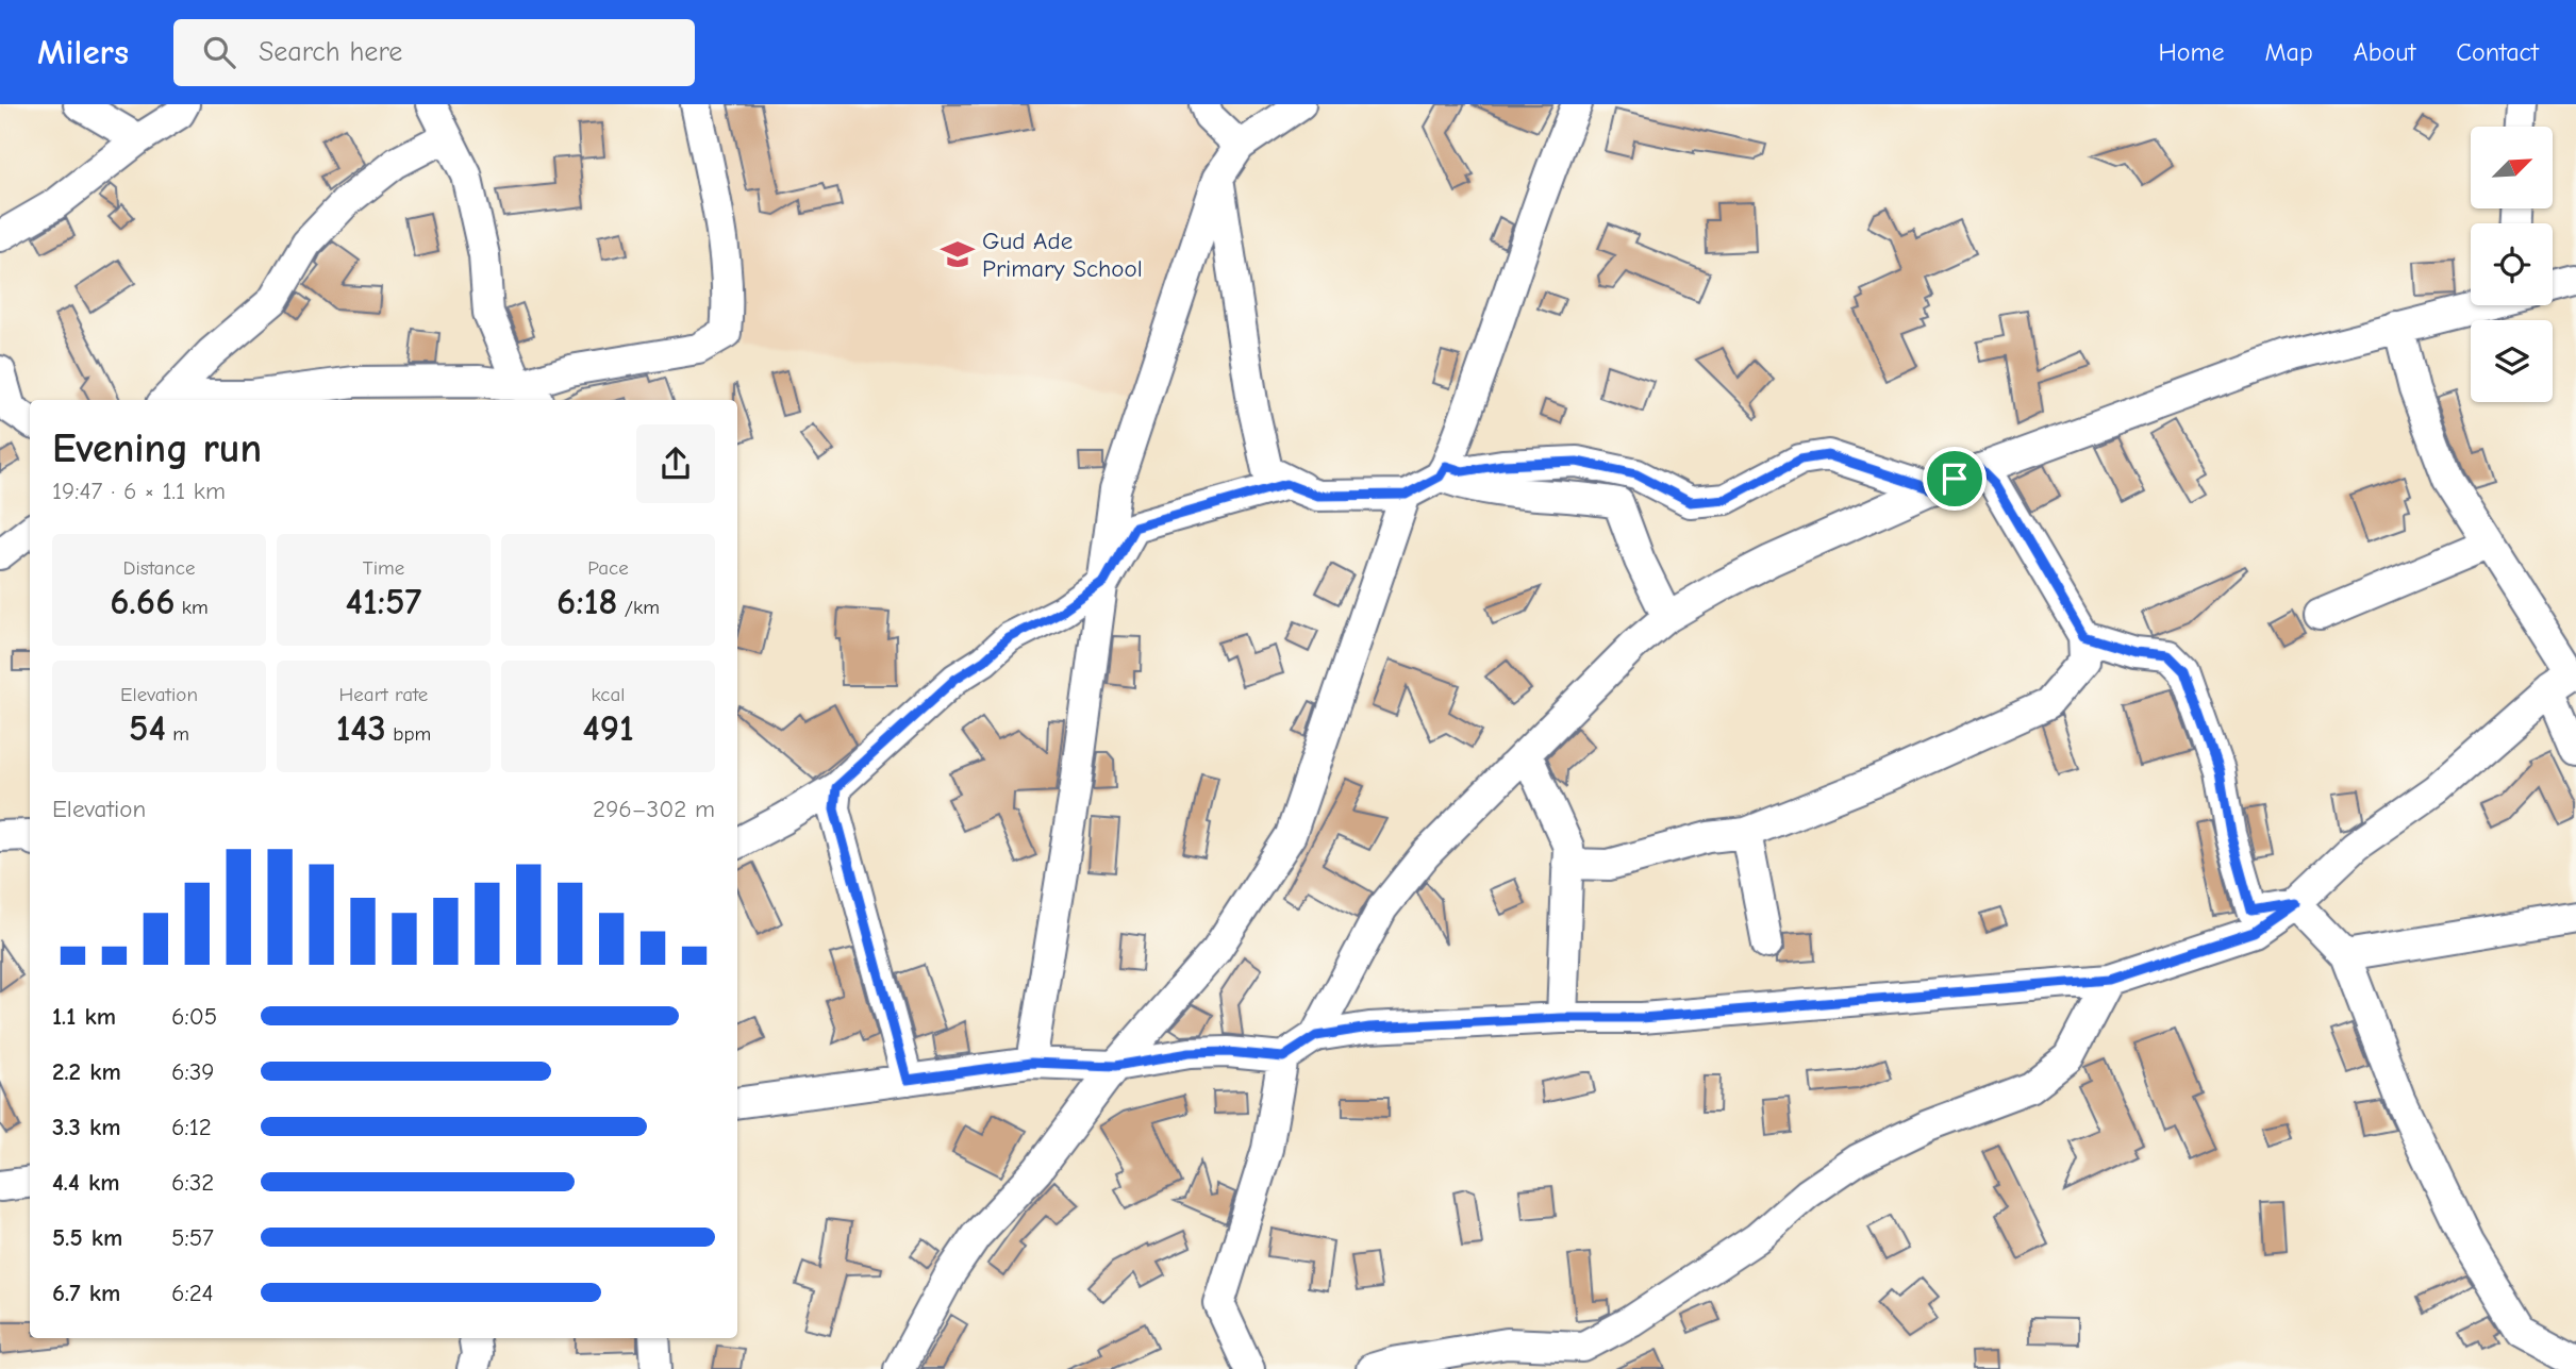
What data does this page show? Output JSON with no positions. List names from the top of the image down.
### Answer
{
  "places": {
    "school or university": ["Gud Ade Primary School"]
  },
  "north": "top right",
  "page": {
    "header": "Milers",
    "search": "Search here",
    "nav": [
      "Home",
      "Map",
      "About",
      "Contact"
    ],
    "heading": ["Evening run", "19:47 · 6 × 1.1 km"],
    "stats": [
      ["Distance", "6.66 km"],
      ["Time", "41:57"],
      ["Pace", "6:18 /km"],
      ["Elevation", "54 m"],
      ["Heart rate", "143 bpm"],
      ["kcal", "491"]
    ],
    "chart": ["Elevation", "296–302 m"],
    "list": [
      {
        "name": "1.1 km",
        "note": "6:05"
      },
      {
        "name": "2.2 km",
        "note": "6:39"
      },
      {
        "name": "3.3 km",
        "note": "6:12"
      },
      {
        "name": "4.4 km",
        "note": "6:32"
      },
      {
        "name": "5.5 km",
        "note": "5:57"
      },
      {
        "name": "6.7 km",
        "note": "6:24"
      }
    ]
  }
}
